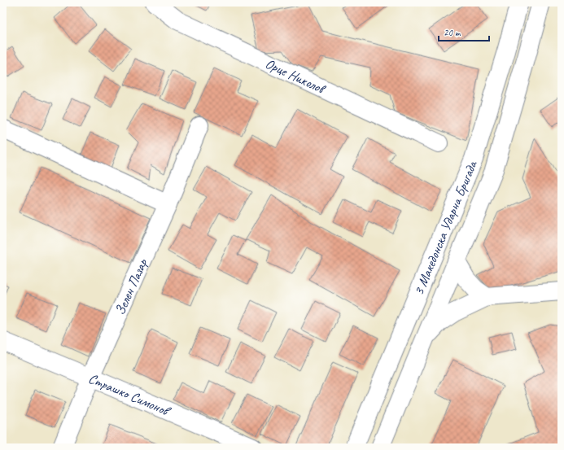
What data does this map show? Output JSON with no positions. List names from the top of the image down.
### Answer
{
  "streets": {
    "street": [
      "Орце Николов",
      "3 Македонска Ударна Бригада",
      "Зелен Пазар",
      "Страшко Симонов"
    ]
  },
  "crossings": [
    ["Зелен Пазар", "Страшко Симонов"]
  ],
  "scale_bar": "20 m"
}
